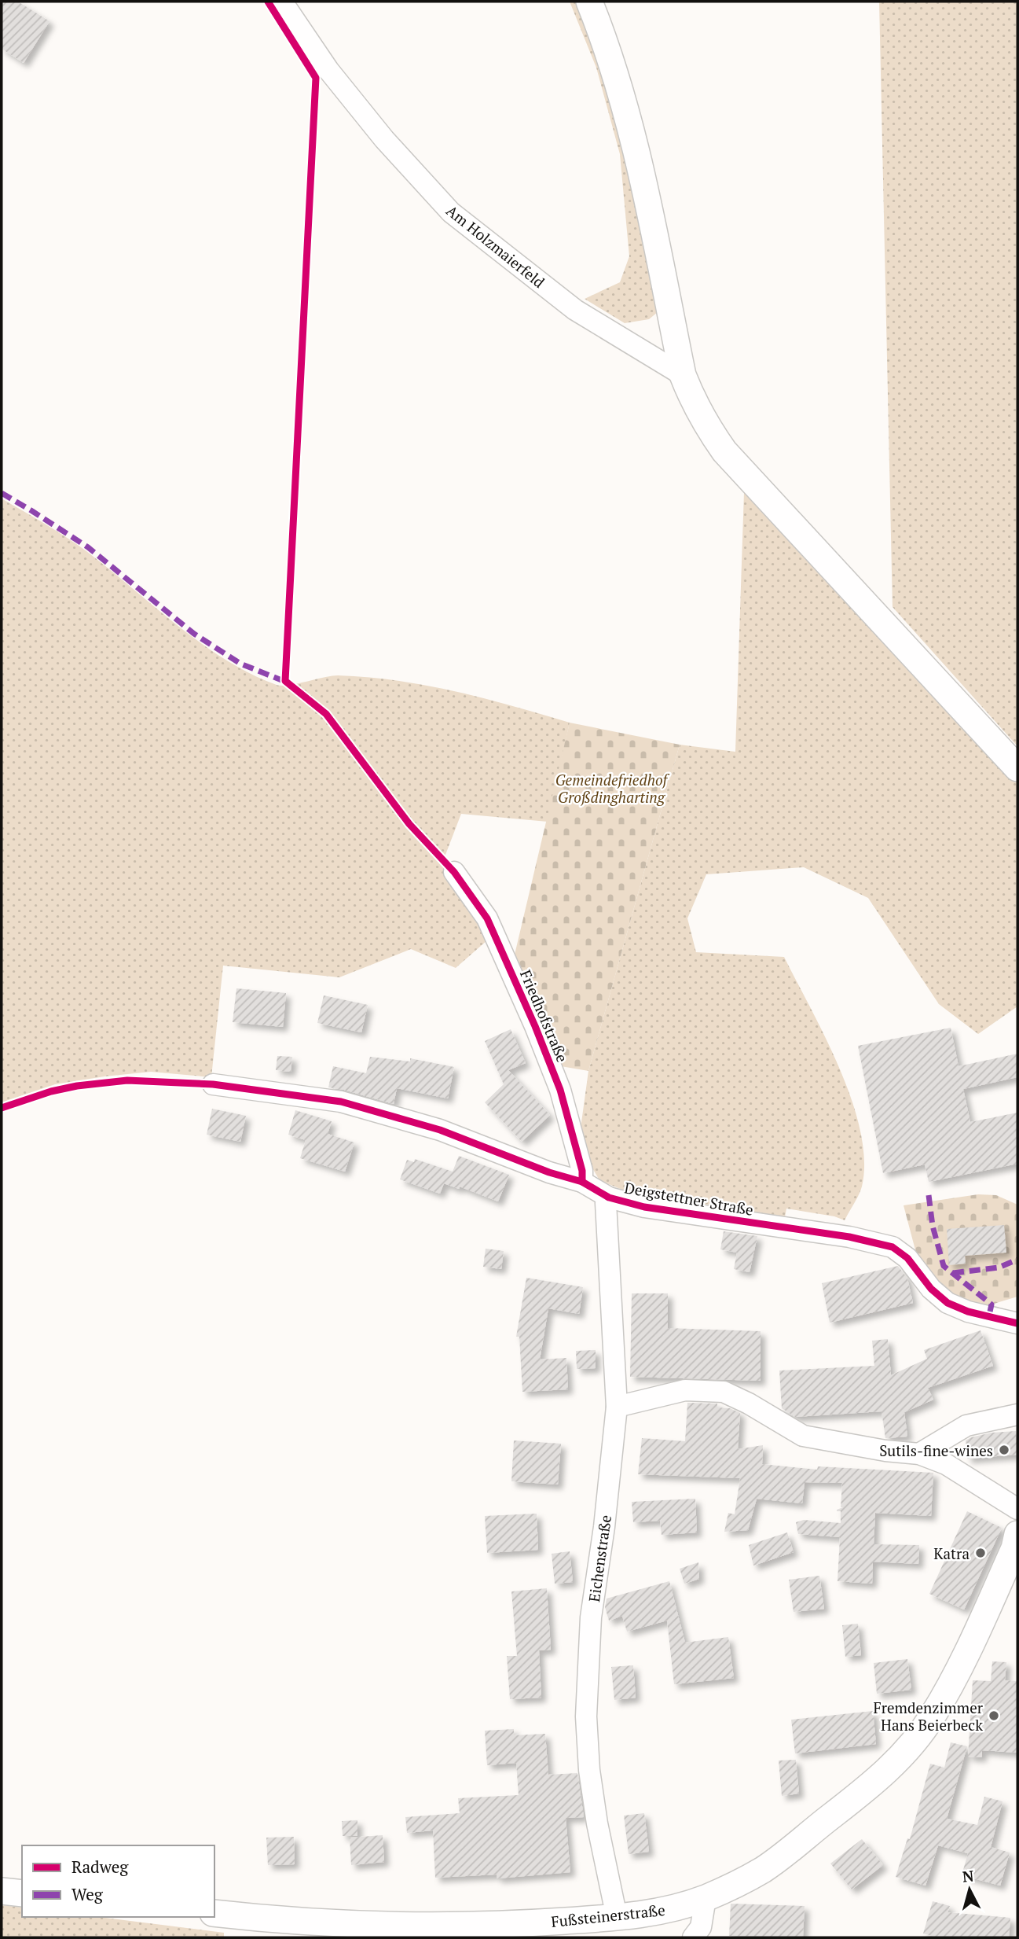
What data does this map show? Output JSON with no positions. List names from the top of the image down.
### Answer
{
  "streets": {
    "street": [
      "Am Holzmaierfeld",
      "Friedhofstraße",
      "Deigstettner Straße",
      "Eichenstraße",
      "Fußsteinerstraße"
    ]
  },
  "crossings": [
    ["Friedhofstraße", "Deigstettner Straße"],
    ["Deigstettner Straße", "Eichenstraße"],
    ["Eichenstraße", "Fußsteinerstraße"]
  ],
  "parks": ["Gemeindefriedhof Großdingharting"],
  "places": ["Sutils-fine-wines", "Katra", "Fremdenzimmer Hans Beierbeck"],
  "legend": ["Radweg", "Weg"],
  "north": "top"
}
